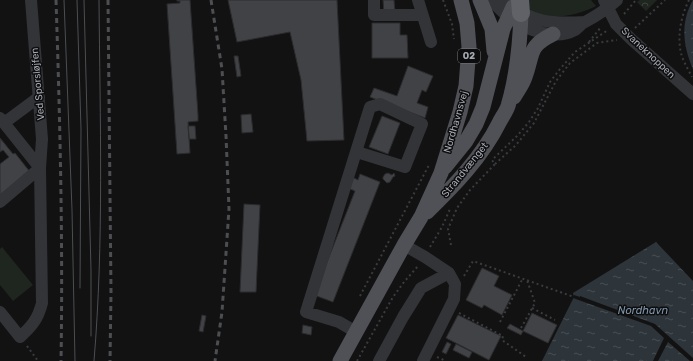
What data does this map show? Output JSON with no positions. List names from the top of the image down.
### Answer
{
  "streets": {
    "main road": ["O2", "Nordhavnsvej", "Strandvænget"],
    "street": ["Svaneknoppen", "Ved Sporsløjfen"]
  },
  "crossings": [
    ["Nordhavnsvej", "Strandvænget"]
  ],
  "water": ["Nordhavn"]
}
